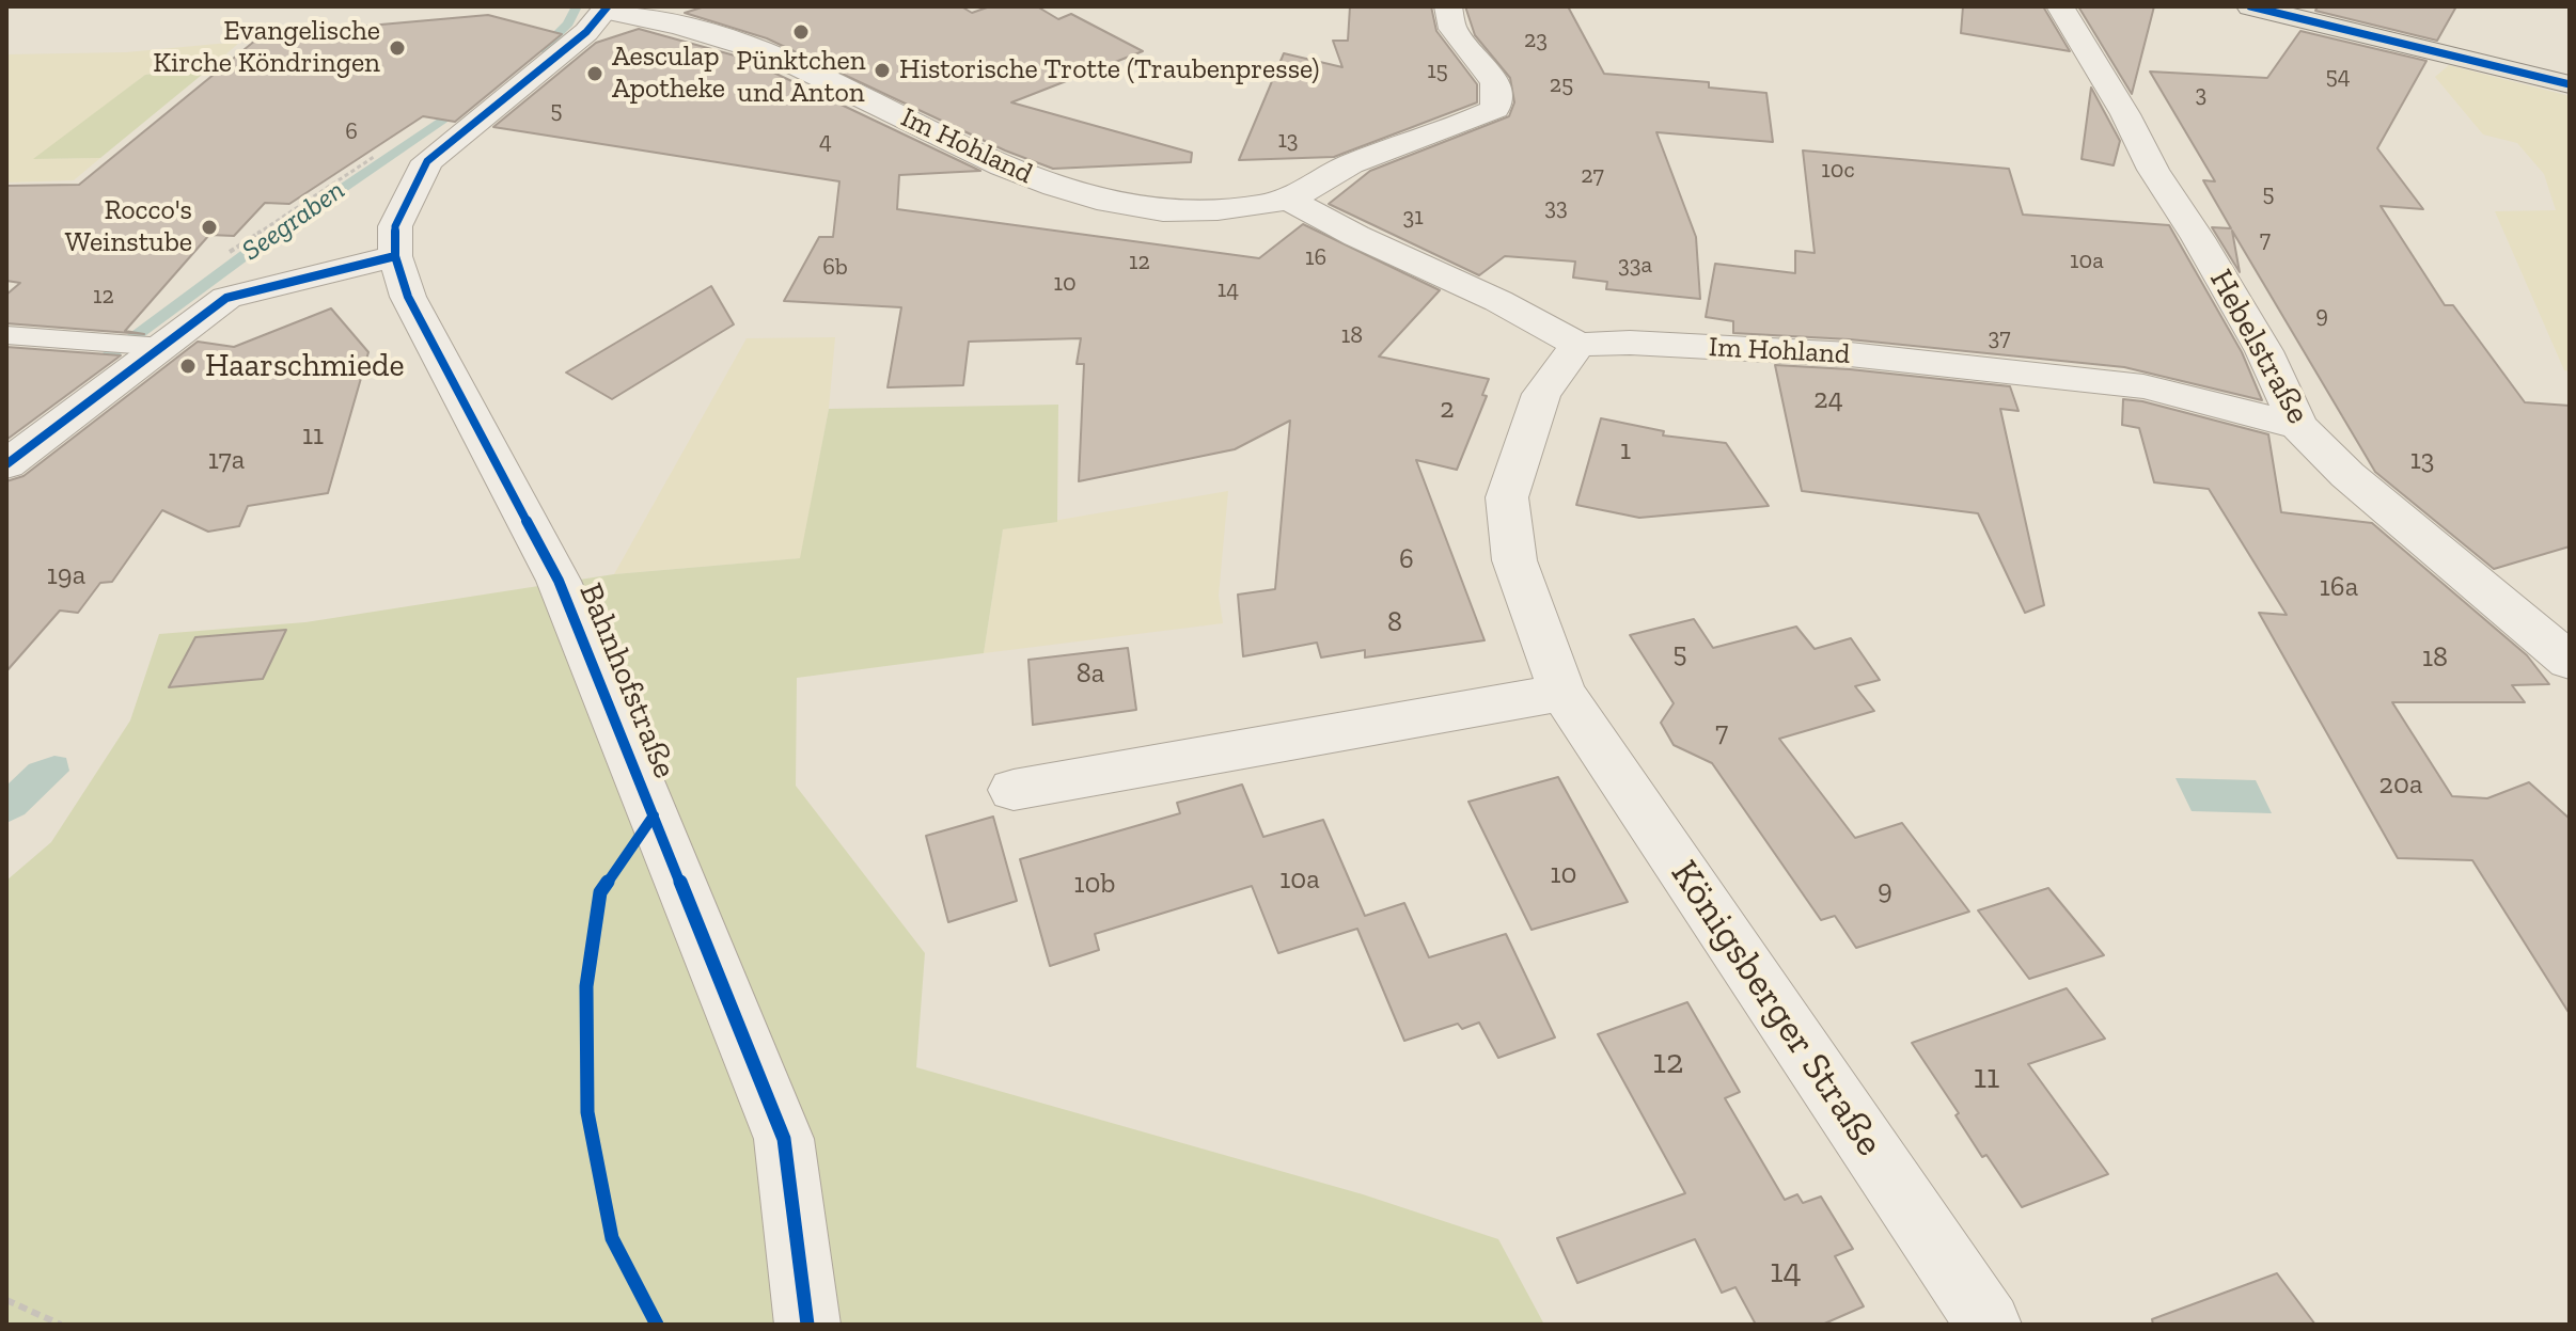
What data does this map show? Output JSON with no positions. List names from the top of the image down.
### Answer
{
  "streets": {
    "street": [
      "Im Hohland",
      "Hebelstraße",
      "Bahnhofstraße",
      "Königsberger Straße"
    ]
  },
  "crossings": [
    ["Im Hohland", "Hebelstraße"],
    ["Im Hohland", "Bahnhofstraße"],
    ["Im Hohland", "Königsberger Straße"]
  ],
  "water": ["Seegraben"],
  "places": [
    "Pünktchen und Anton",
    "Evangelische Kirche Köndringen",
    "Historische Trotte (Traubenpresse)",
    "Aesculap Apotheke",
    "Rocco's Weinstube",
    "Haarschmiede"
  ],
  "house_numbers": [
    "23",
    "15",
    "54",
    "25",
    "3",
    "5",
    "6",
    "13",
    "4",
    "10c",
    "27",
    "5",
    "33",
    "31",
    "7",
    "16",
    "10a",
    "12",
    "33a",
    "6b",
    "10",
    "14",
    "12",
    "9",
    "18",
    "37",
    "24",
    "2",
    "11",
    "1",
    "17a",
    "13",
    "6",
    "19a",
    "16a",
    "8",
    "5",
    "18",
    "8a",
    "7",
    "20a",
    "10",
    "10a",
    "10b",
    "9",
    "12",
    "11",
    "14"
  ]
}
